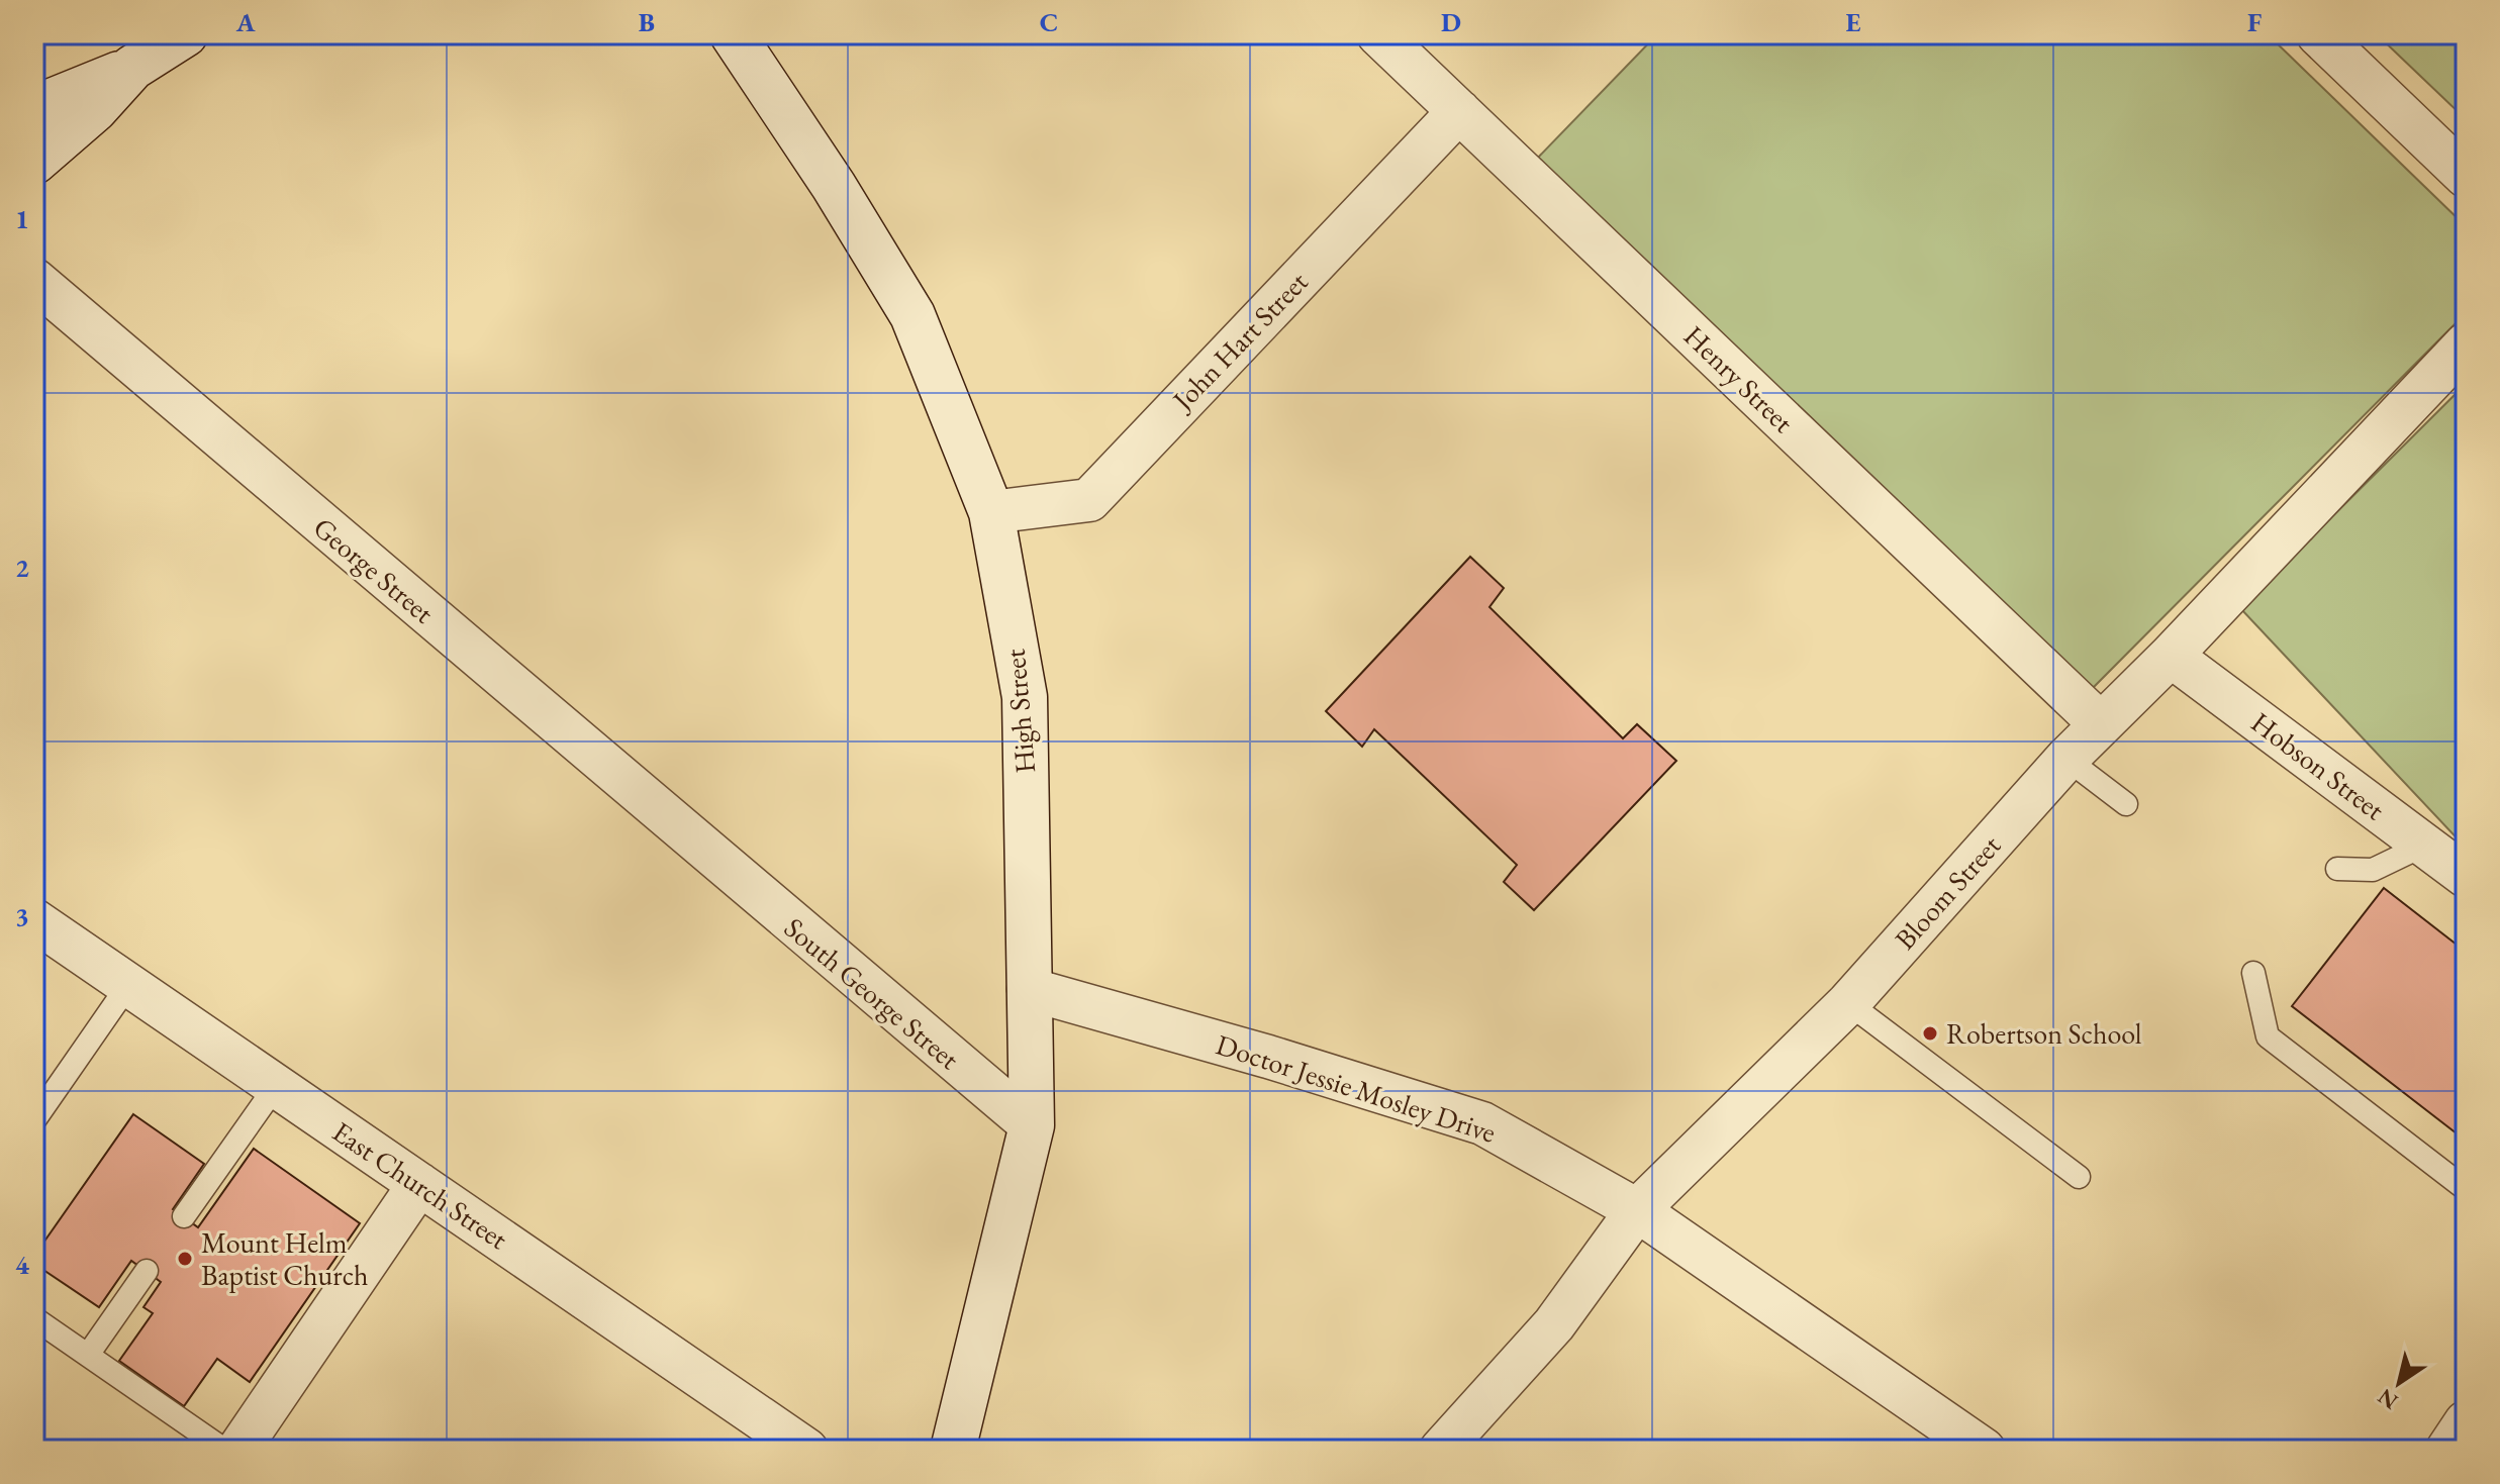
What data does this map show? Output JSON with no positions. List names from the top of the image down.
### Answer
{
  "streets": {
    "street": [
      "John Hart Street",
      "Henry Street",
      "George Street",
      "High Street",
      "Hobson Street",
      "Bloom Street",
      "South George Street",
      "Doctor Jessie Mosley Drive",
      "East Church Street"
    ]
  },
  "crossings": [
    ["John Hart Street", "Henry Street"],
    ["John Hart Street", "High Street"],
    ["Henry Street", "Bloom Street"],
    ["George Street", "South George Street"],
    ["High Street", "South George Street"],
    ["High Street", "Doctor Jessie Mosley Drive"],
    ["Hobson Street", "Bloom Street"],
    ["Bloom Street", "Doctor Jessie Mosley Drive"]
  ],
  "places": ["Robertson School", "Mount Helm Baptist Church"],
  "north": "bottom left",
  "grid": {
    "columns": [
      "A",
      "B",
      "C",
      "D",
      "E",
      "F"
    ],
    "rows": [
      "1",
      "2",
      "3",
      "4"
    ]
  }
}
